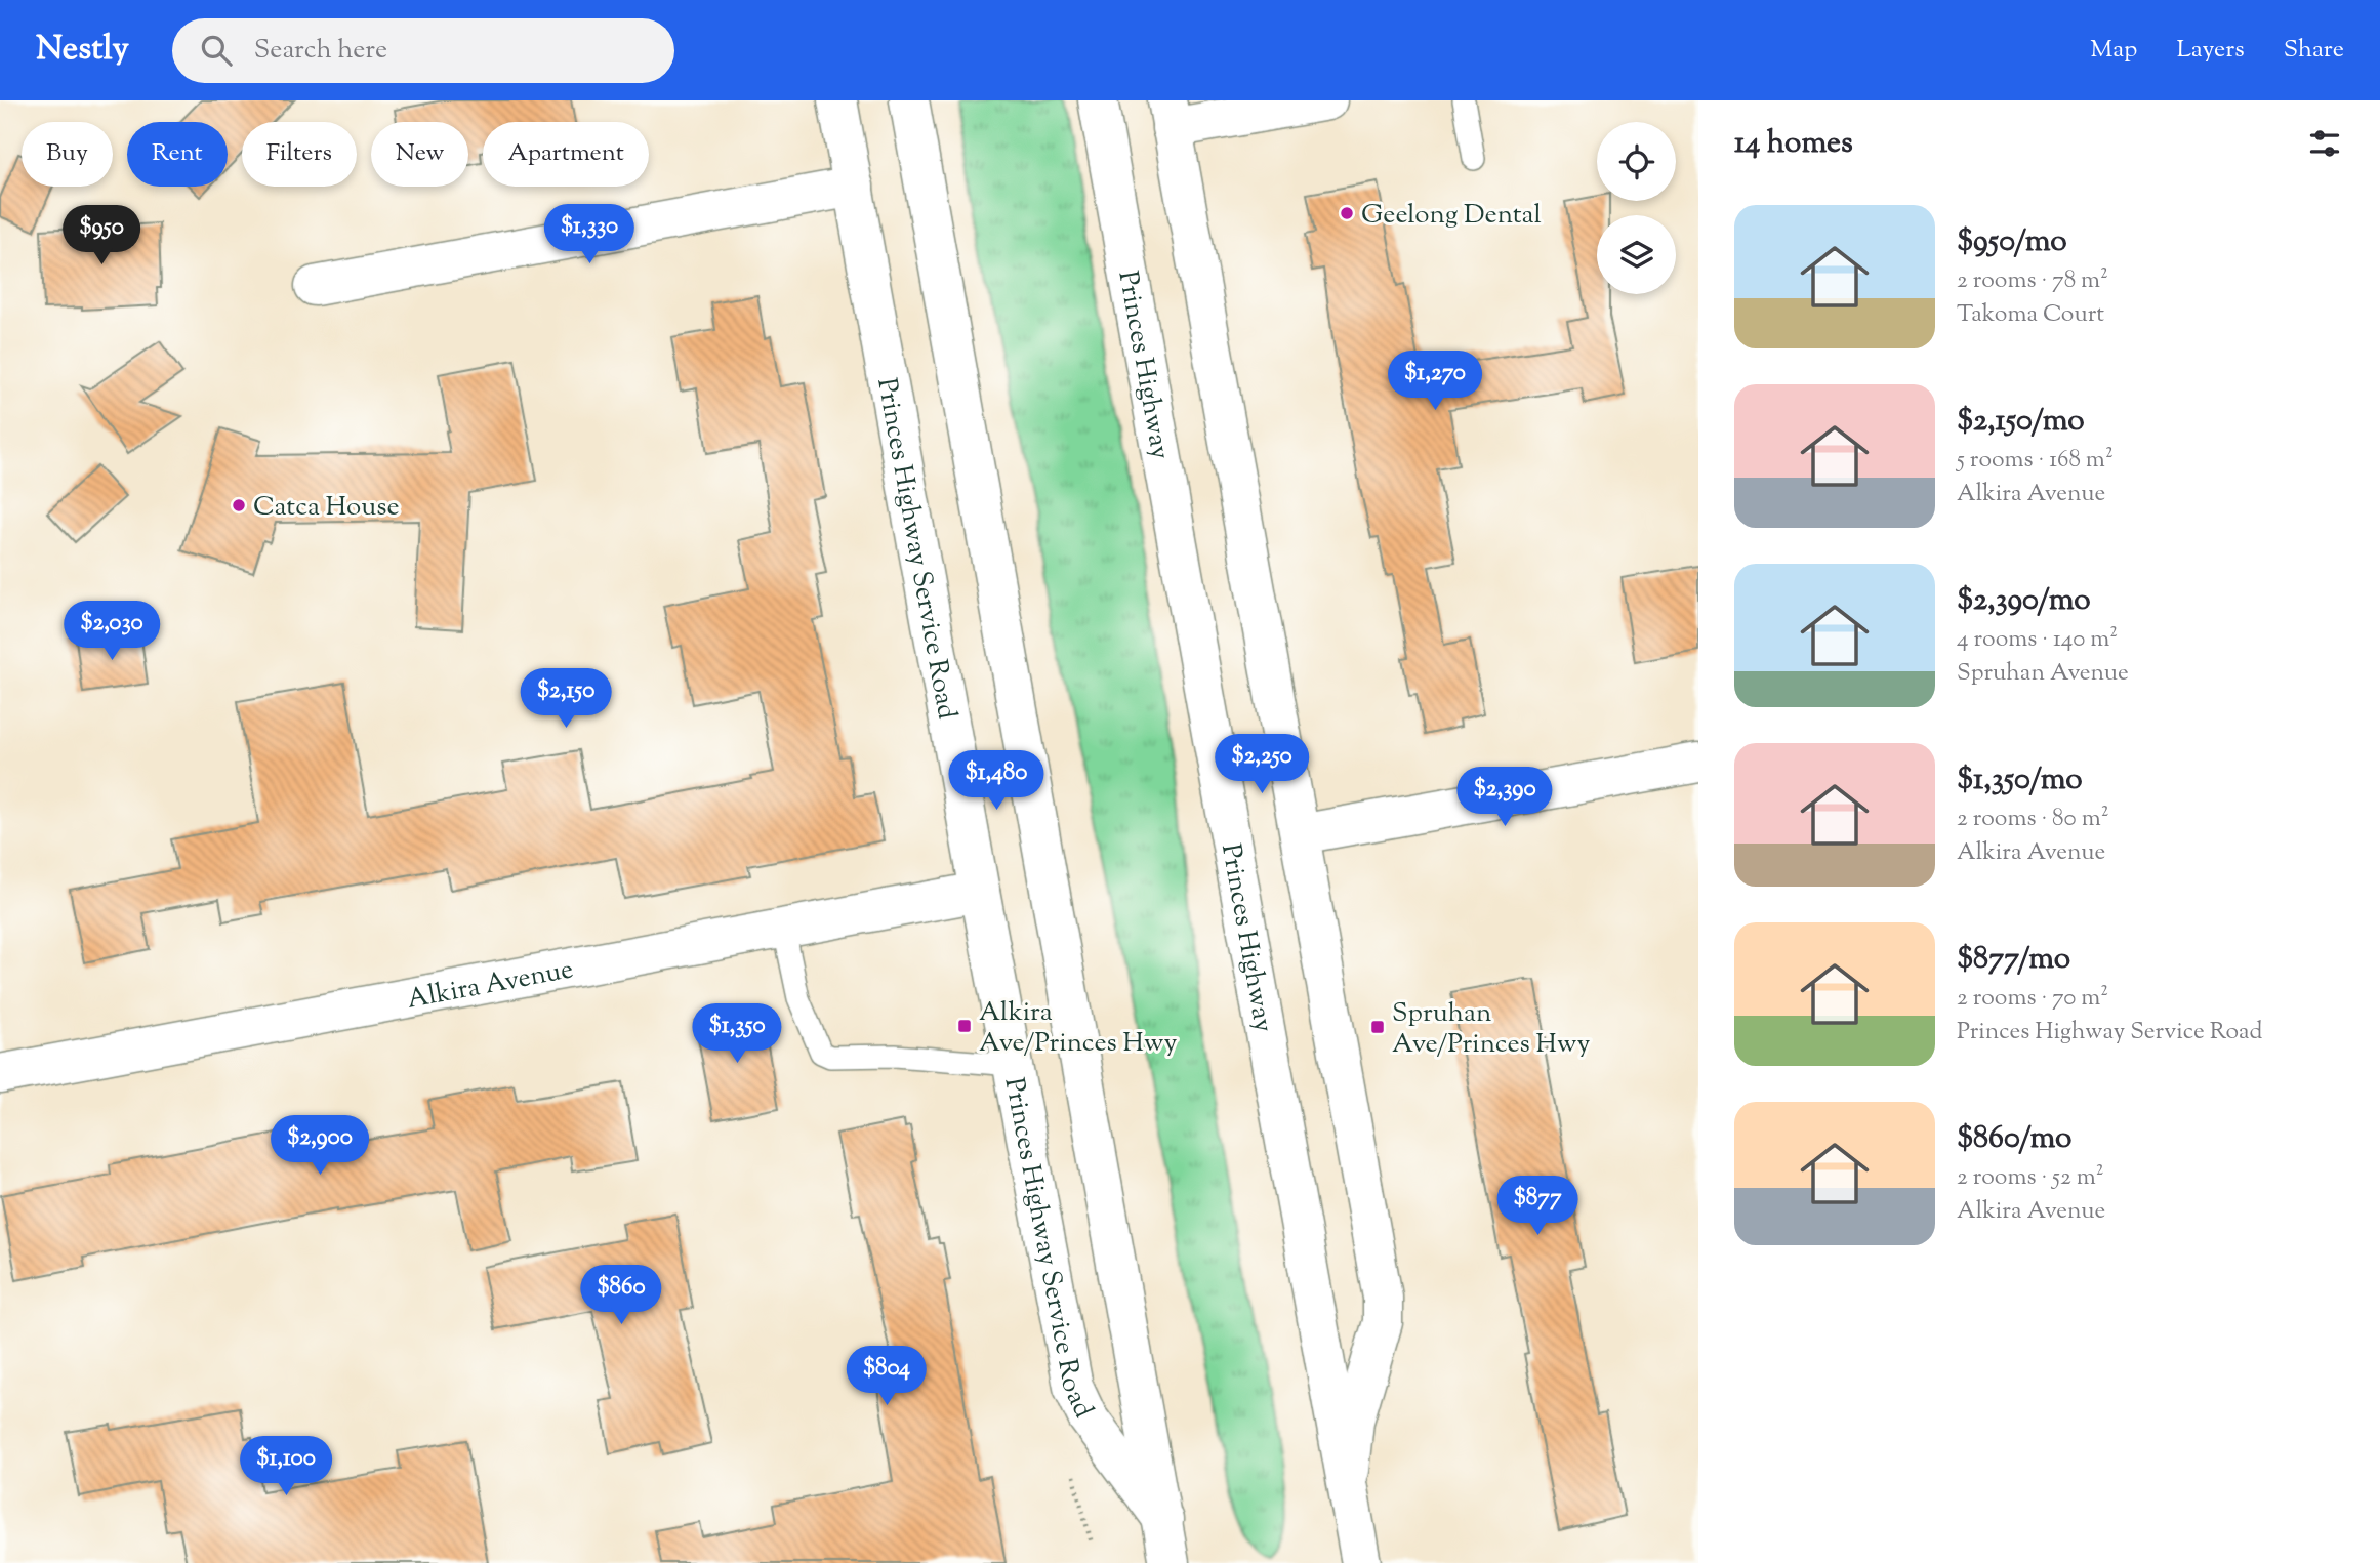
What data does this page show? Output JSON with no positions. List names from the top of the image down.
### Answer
{
  "streets": {
    "main road": ["Princes Highway", "Princes Highway Service Road", "Alkira Avenue"]
  },
  "crossings": [
    ["Princes Highway Service Road", "Alkira Avenue"]
  ],
  "places": {
    "other": ["Geelong Dental", "Catca House"],
    "transit": ["Alkira Ave/Princes Hwy", "Spruhan Ave/Princes Hwy"]
  },
  "page": {
    "header": "Nestly",
    "search": "Search here",
    "nav": ["Map", "Layers", "Share"],
    "heading": "14 homes",
    "chip": [
      "Buy",
      "Rent",
      "Filters",
      "New",
      "Apartment"
    ],
    "list": [
      {
        "name": "$950/mo",
        "note": "2 rooms · 78 m² · Takoma Court"
      },
      {
        "name": "$2,150/mo",
        "note": "5 rooms · 168 m² · Alkira Avenue"
      },
      {
        "name": "$2,390/mo",
        "note": "4 rooms · 140 m² · Spruhan Avenue"
      },
      {
        "name": "$1,350/mo",
        "note": "2 rooms · 80 m² · Alkira Avenue"
      },
      {
        "name": "$877/mo",
        "note": "2 rooms · 70 m² · Princes Highway Service Road"
      },
      {
        "name": "$860/mo",
        "note": "2 rooms · 52 m² · Alkira Avenue"
      }
    ],
    "price": [
      "$1,330",
      "$950",
      "$1,270",
      "$2,030",
      "$2,150",
      "$2,250",
      "$1,480",
      "$2,390",
      "$1,350",
      "$2,900",
      "$877",
      "$860",
      "$804",
      "$1,100"
    ]
  }
}
